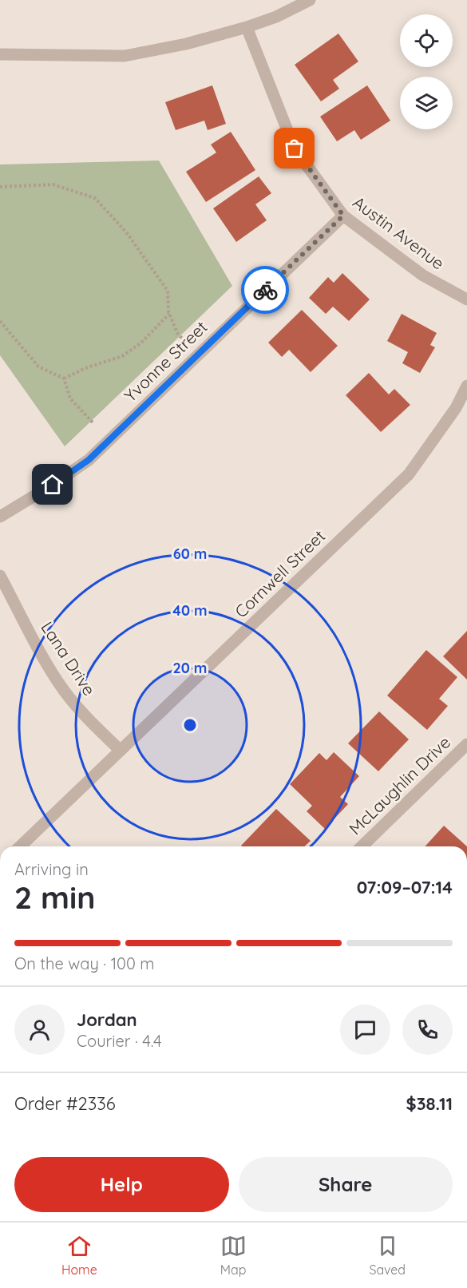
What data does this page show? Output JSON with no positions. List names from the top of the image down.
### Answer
{
  "streets": {
    "street": [
      "Austin Avenue",
      "Yvonne Street",
      "Cornwell Street",
      "Lana Drive",
      "McLaughlin Drive"
    ]
  },
  "crossings": [
    ["Austin Avenue", "Yvonne Street"],
    ["Cornwell Street", "Lana Drive"]
  ],
  "page": {
    "heading": ["2 min", "Arriving in", "07:09–07:14"],
    "panel": [
      "Jordan",
      "Courier · 4.4",
      "Order #2336",
      "$38.11"
    ],
    "bar": "On the way · 100 m",
    "buttons": ["Help", "Share"],
    "tabs": ["Home", "Map", "Saved"]
  },
  "rings": ["60 m", "40 m", "20 m"]
}
